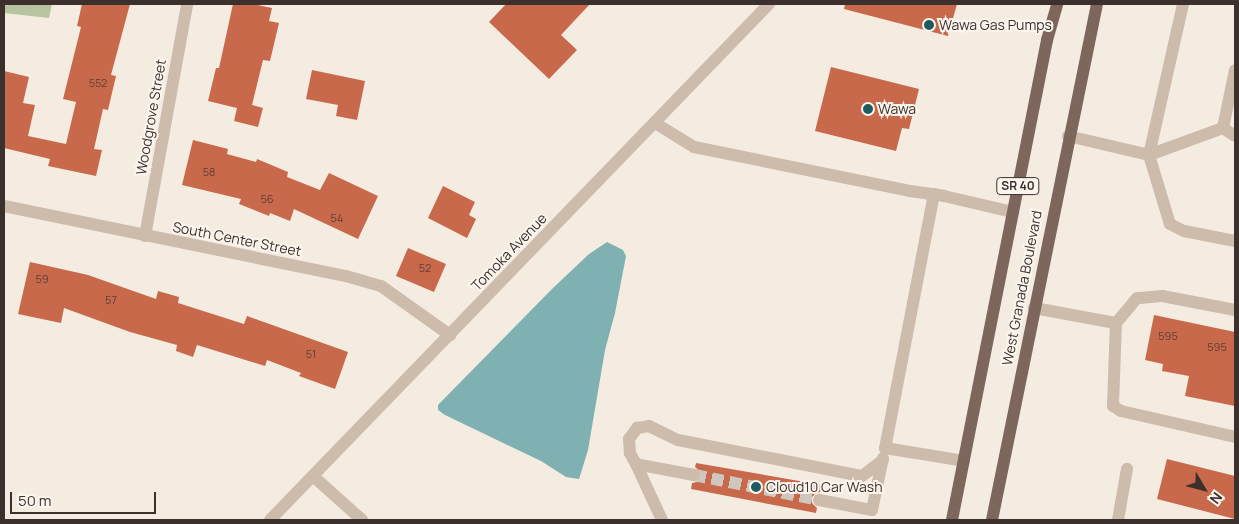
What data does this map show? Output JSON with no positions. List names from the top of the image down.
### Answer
{
  "streets": {
    "main road": ["SR 40", "West Granada Boulevard"],
    "street": ["Woodgrove Street", "South Center Street", "Tomoka Avenue"]
  },
  "crossings": [
    ["Woodgrove Street", "South Center Street"],
    ["South Center Street", "Tomoka Avenue"]
  ],
  "places": ["Wawa Gas Pumps", "Wawa", "Cloud10 Car Wash"],
  "house_numbers": [
    "552",
    "58",
    "56",
    "54",
    "52",
    "59",
    "57",
    "595",
    "595",
    "51"
  ],
  "scale_bar": "50 m",
  "north": "bottom right"
}
